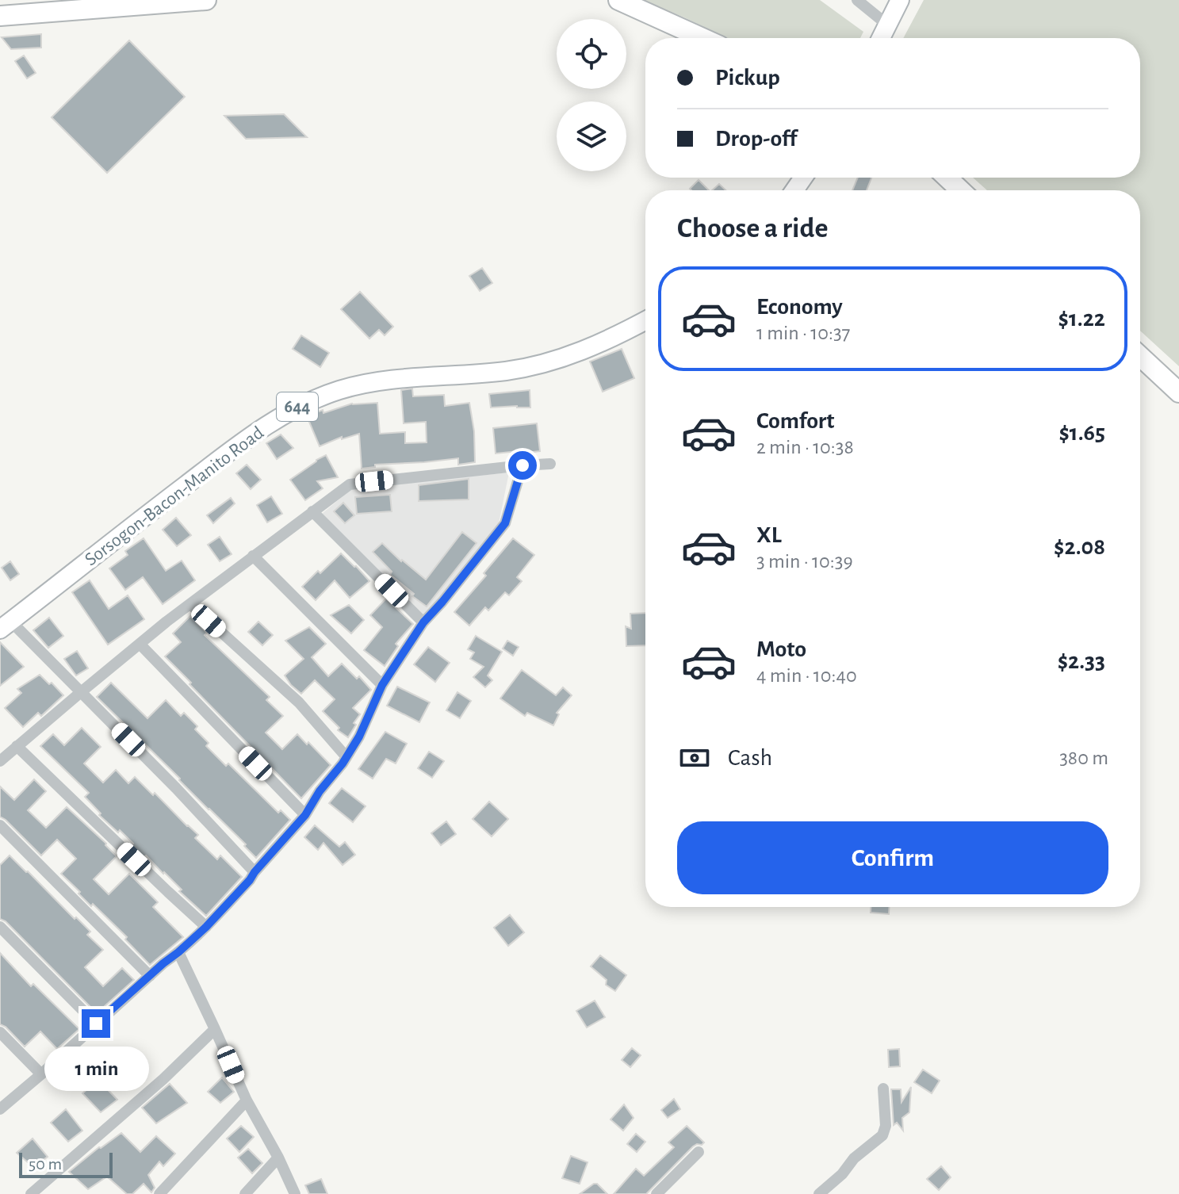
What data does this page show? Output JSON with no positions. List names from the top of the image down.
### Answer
{
  "streets": {
    "main road": ["644", "Sorsogon-Bacon-Manito Road"]
  },
  "scale_bar": "50 m",
  "page": {
    "banner": ["Pickup", "Drop-off"],
    "heading": "Choose a ride",
    "list": [
      {
        "name": "Economy",
        "note": "1 min · 10:37",
        "value": "$1.22"
      },
      {
        "name": "Comfort",
        "note": "2 min · 10:38",
        "value": "$1.65"
      },
      {
        "name": "XL",
        "note": "3 min · 10:39",
        "value": "$2.08"
      },
      {
        "name": "Moto",
        "note": "4 min · 10:40",
        "value": "$2.33"
      }
    ],
    "pay": ["Cash", "380 m"],
    "buttons": "Confirm",
    "bubble": "1 min",
    "scale": "50 m"
  }
}
